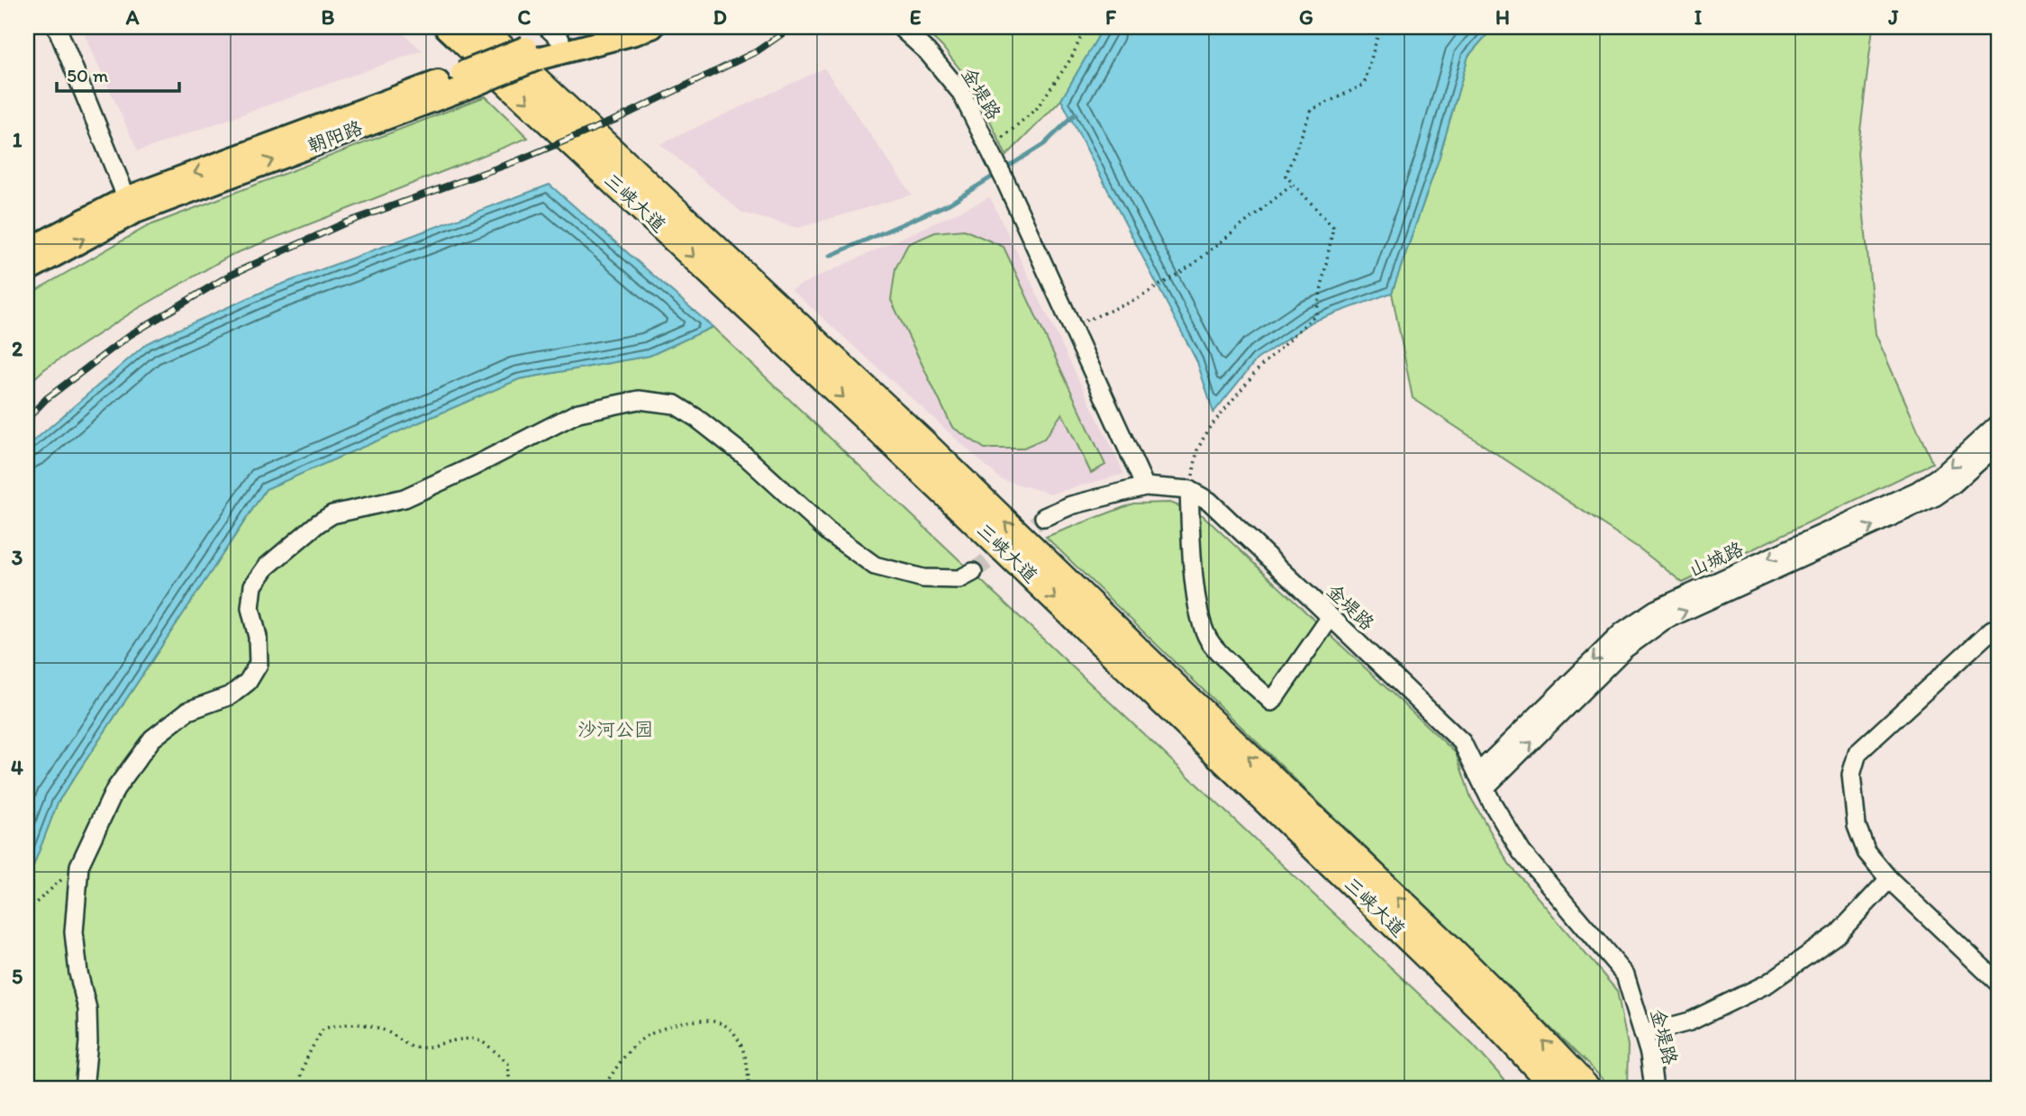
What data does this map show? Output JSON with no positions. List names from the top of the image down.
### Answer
{
  "streets": {
    "highway": ["三峡大道"],
    "main road": ["朝阳路"],
    "street": ["金堤路", "山城路"]
  },
  "crossings": [
    ["金堤路", "山城路"]
  ],
  "parks": ["沙河公园"],
  "scale_bar": "50 m",
  "grid": {
    "columns": [
      "A",
      "B",
      "C",
      "D",
      "E",
      "F",
      "G",
      "H",
      "I",
      "J"
    ],
    "rows": [
      "1",
      "2",
      "3",
      "4",
      "5"
    ]
  }
}
